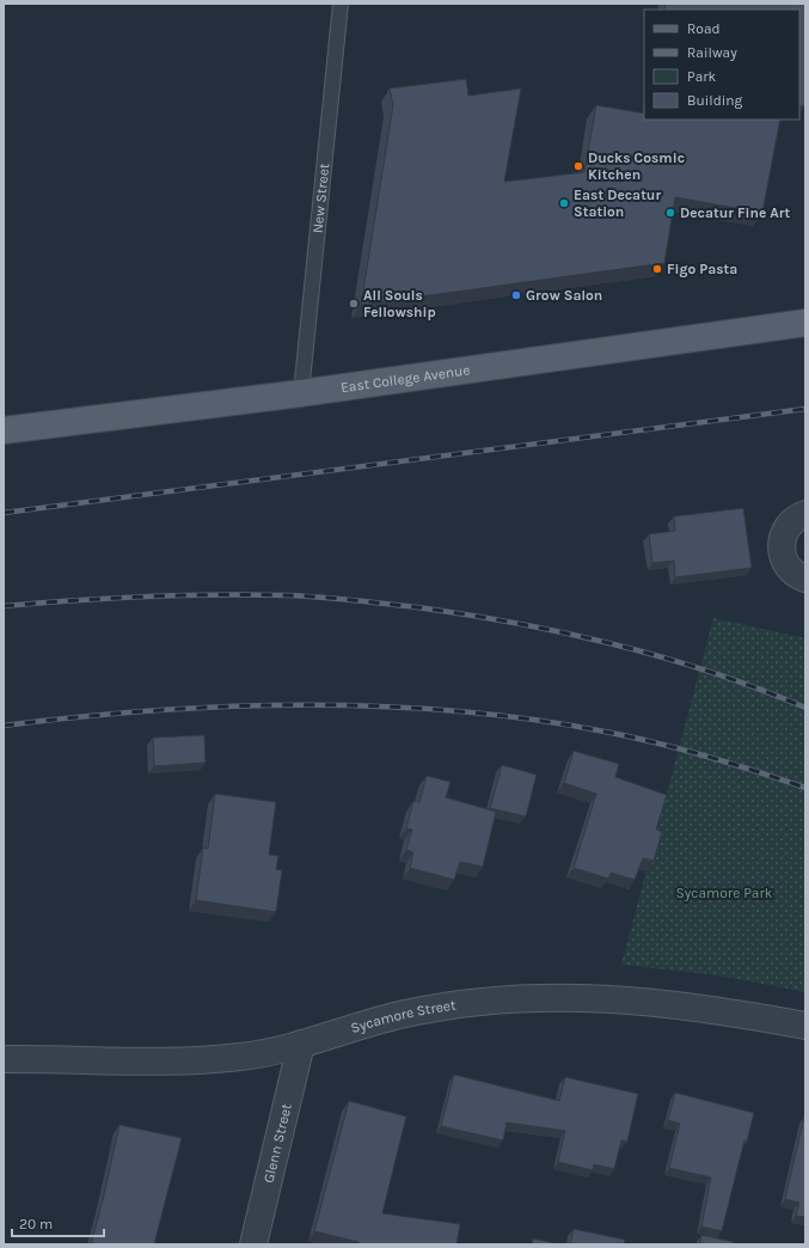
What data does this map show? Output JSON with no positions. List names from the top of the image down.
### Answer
{
  "streets": {
    "main road": ["East College Avenue"],
    "street": ["Sycamore Street", "Glenn Street"],
    "lane": ["New Street"]
  },
  "crossings": [
    ["New Street", "East College Avenue"],
    ["Sycamore Street", "Glenn Street"]
  ],
  "parks": ["Sycamore Park"],
  "places": [
    "Ducks Cosmic Kitchen",
    "East Decatur Station",
    "Decatur Fine Art",
    "Figo Pasta",
    "Grow Salon",
    "All Souls Fellowship"
  ],
  "legend": [
    "Road",
    "Railway",
    "Park",
    "Building"
  ],
  "scale_bar": "20 m"
}
